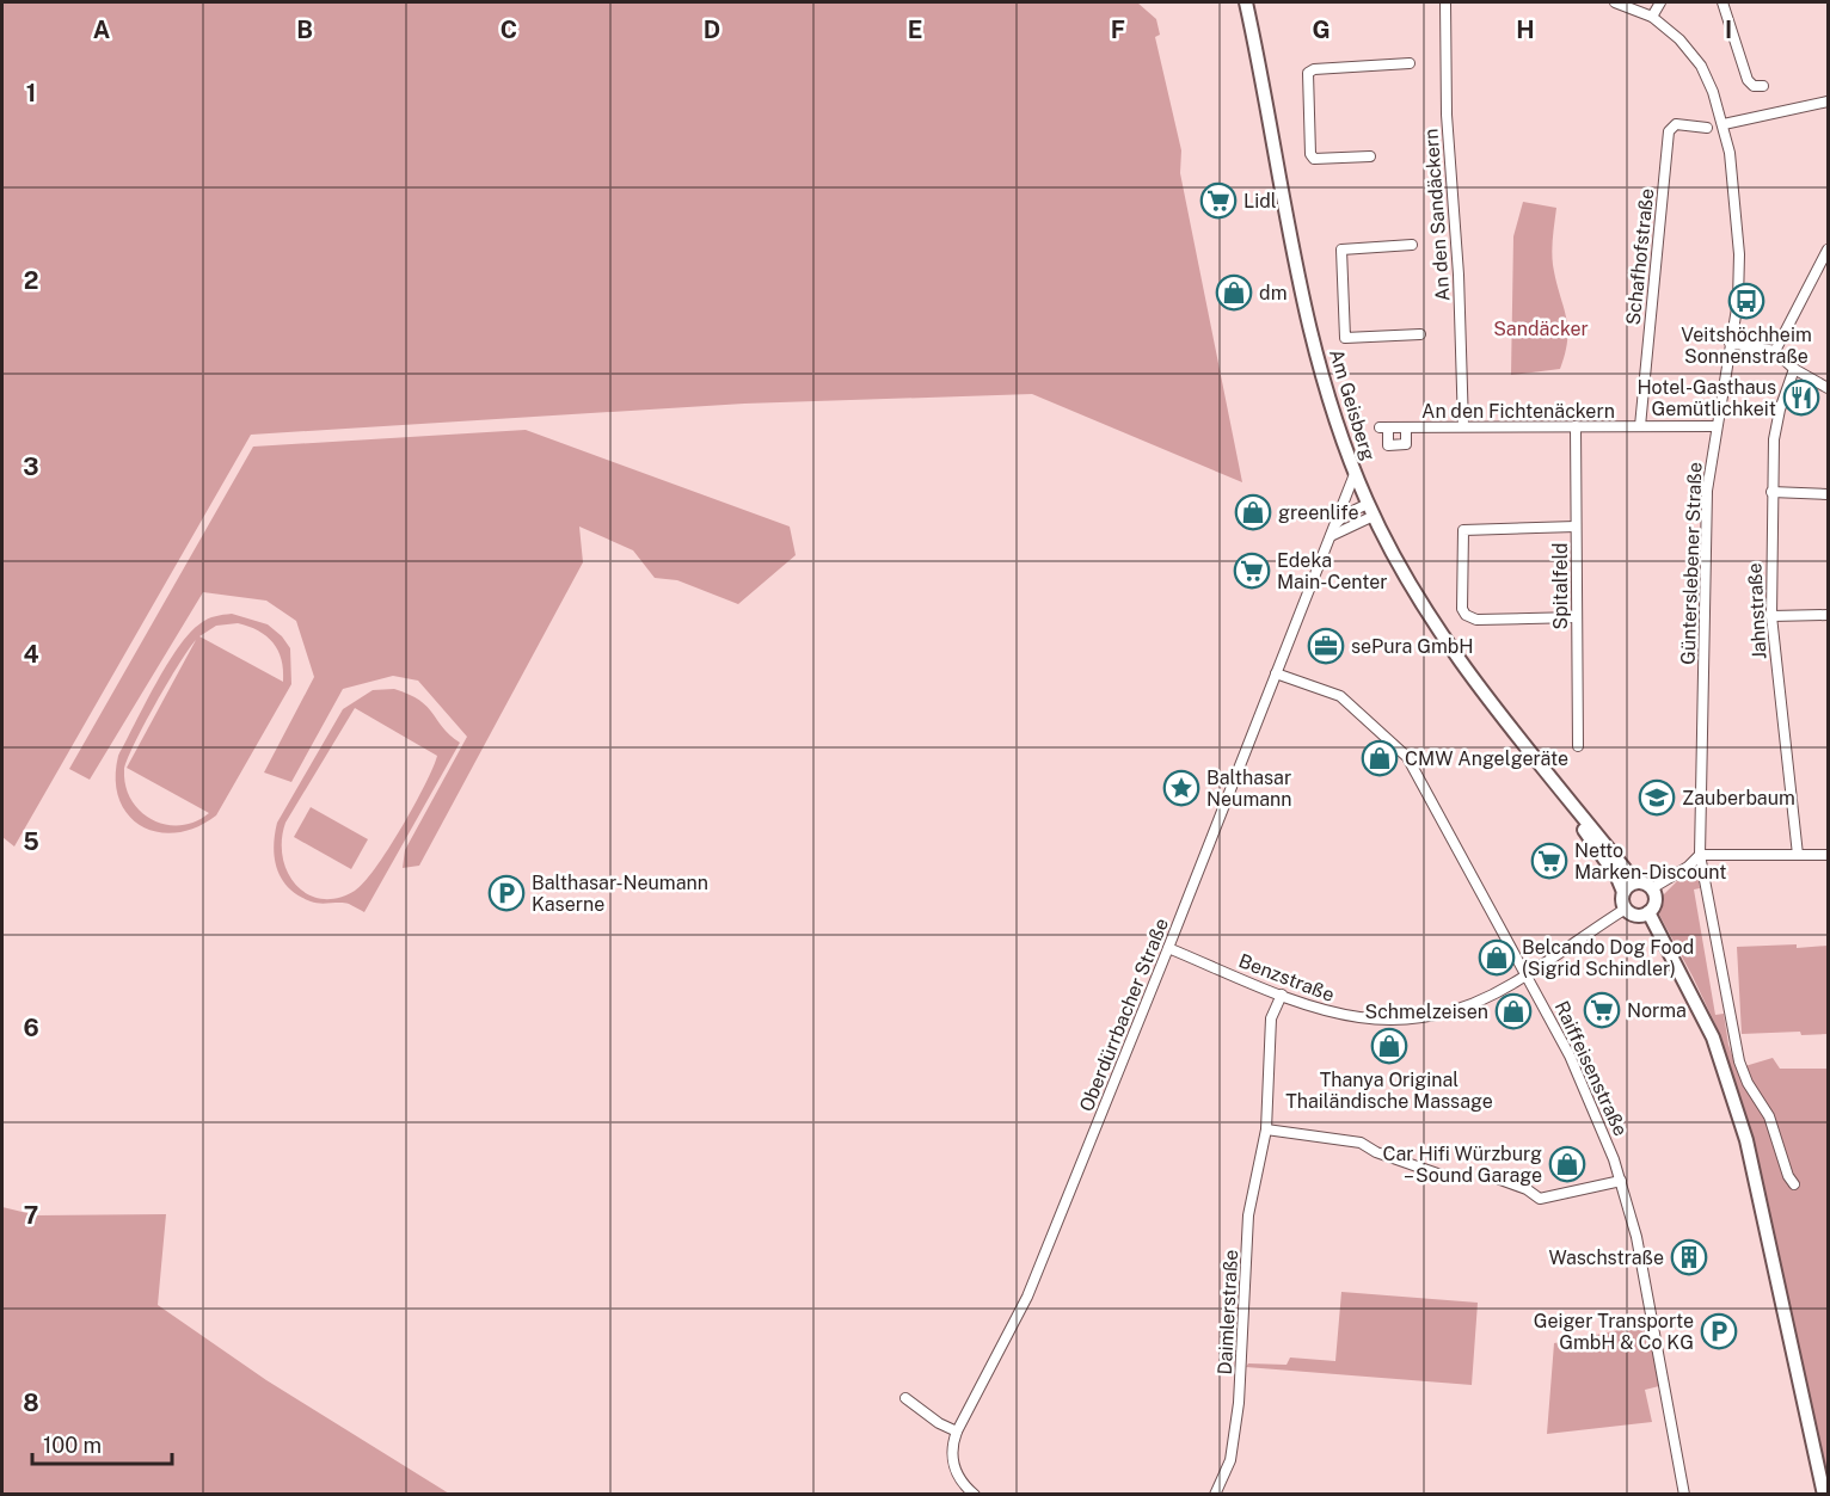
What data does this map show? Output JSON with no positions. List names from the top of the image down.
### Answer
{
  "streets": {
    "street": [
      "An den Sandäckern",
      "Schafhofstraße",
      "Am Geisberg",
      "An den Fichtenäckern",
      "Günterslebener Straße",
      "Spitalfeld",
      "Jahnstraße",
      "Benzstraße",
      "Oberdürrbacher Straße",
      "Raiffeisenstraße",
      "Daimlerstraße"
    ]
  },
  "crossings": [
    ["An den Sandäckern", "An den Fichtenäckern"],
    ["Schafhofstraße", "An den Fichtenäckern"],
    ["Am Geisberg", "Benzstraße"],
    ["Am Geisberg", "Oberdürrbacher Straße"],
    ["An den Fichtenäckern", "Günterslebener Straße"],
    ["An den Fichtenäckern", "Spitalfeld"],
    ["Benzstraße", "Oberdürrbacher Straße"],
    ["Benzstraße", "Raiffeisenstraße"],
    ["Benzstraße", "Daimlerstraße"],
    ["Oberdürrbacher Straße", "Raiffeisenstraße"]
  ],
  "parks": ["Sandäcker"],
  "places": {
    "supermarket": [
      "Lidl",
      "Edeka Main-Center",
      "Netto Marken-Discount",
      "Norma"
    ],
    "shop": [
      "dm",
      "greenlife",
      "CMW Angelgeräte",
      "Belcando Dog Food (Sigrid Schindler)",
      "Schmelzeisen",
      "Thanya Original Thailändische Massage",
      "Car Hifi Würzburg – Sound Garage"
    ],
    "bus stop": ["Veitshöchheim Sonnenstraße"],
    "restaurant": ["Hotel-Gasthaus Gemütlichkeit"],
    "office": ["sePura GmbH"],
    "place": ["Balthasar Neumann"],
    "school or university": ["Zauberbaum"],
    "parking": ["Balthasar-Neumann Kaserne", "Geiger Transporte GmbH & Co KG"],
    "building": ["Waschstraße"]
  },
  "scale_bar": "100 m",
  "grid": {
    "columns": [
      "A",
      "B",
      "C",
      "D",
      "E",
      "F",
      "G",
      "H",
      "I"
    ],
    "rows": [
      "1",
      "2",
      "3",
      "4",
      "5",
      "6",
      "7",
      "8"
    ]
  }
}
